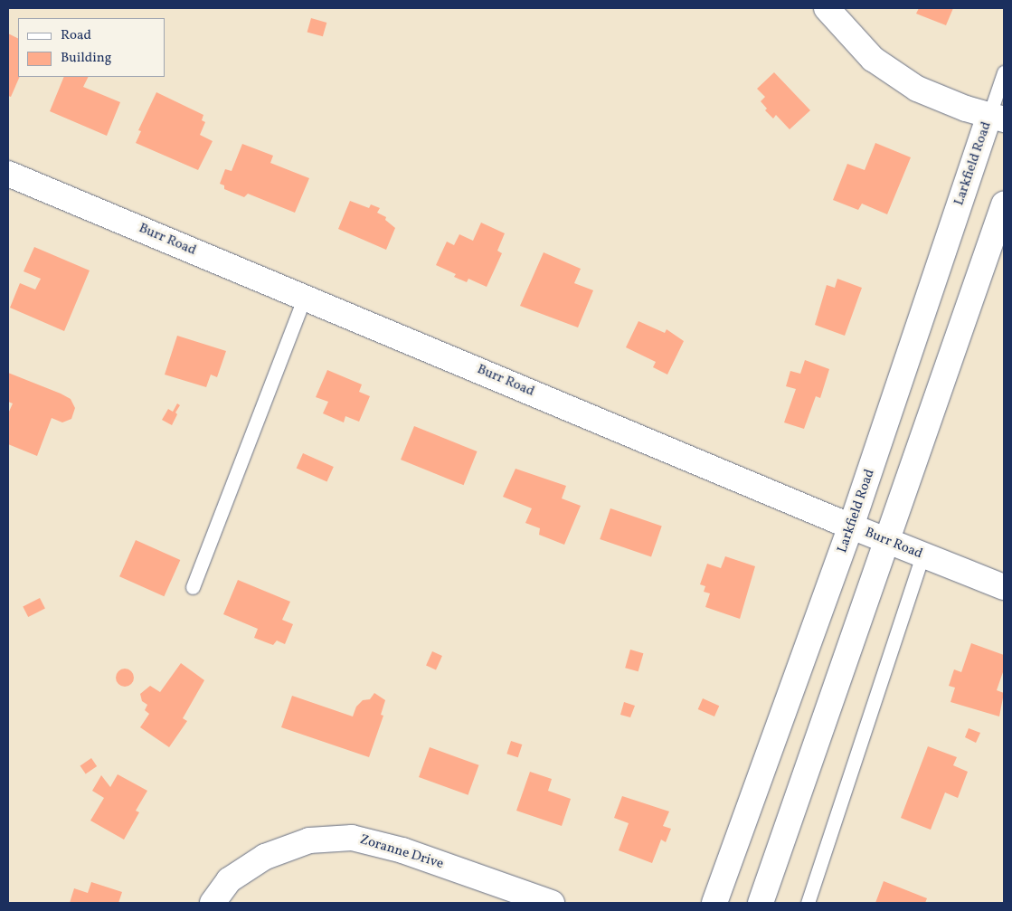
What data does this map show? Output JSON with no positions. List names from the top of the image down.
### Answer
{
  "streets": {
    "street": ["Larkfield Road", "Burr Road", "Zoranne Drive"]
  },
  "crossings": [
    ["Larkfield Road", "Burr Road"]
  ],
  "legend": ["Road", "Building"]
}
